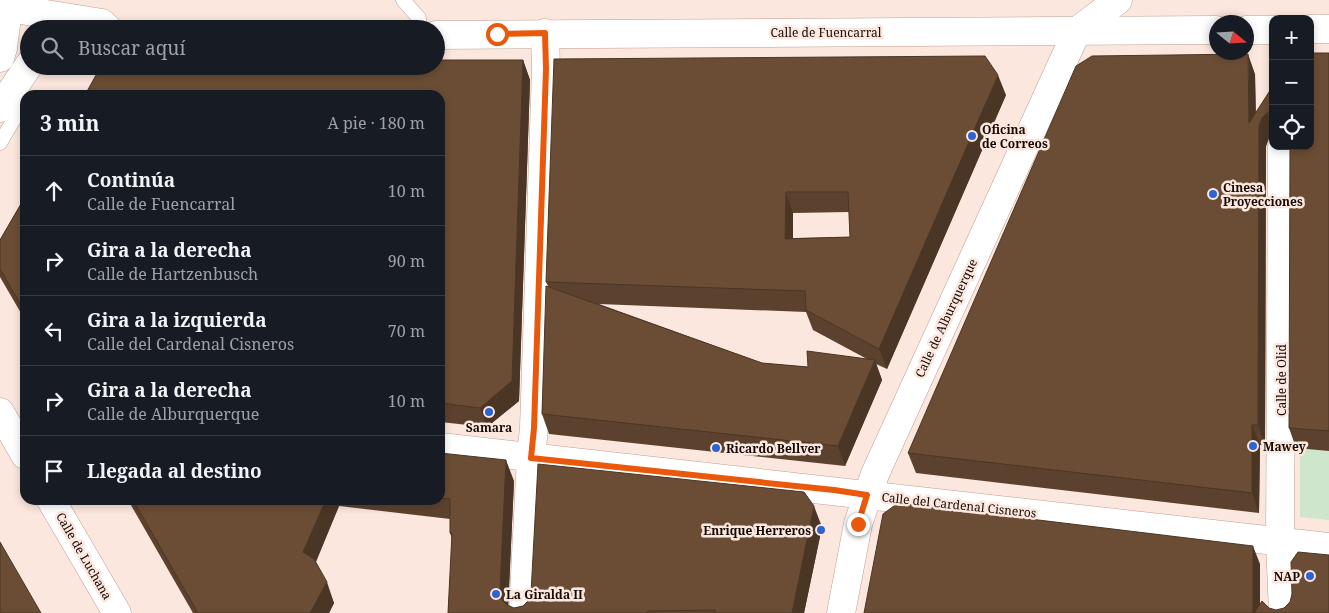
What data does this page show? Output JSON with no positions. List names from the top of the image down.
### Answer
{
  "streets": {
    "street": [
      "Calle de Fuencarral",
      "Calle de Alburquerque",
      "Calle de Olid",
      "Calle del Cardenal Cisneros",
      "Calle de Luchana"
    ]
  },
  "crossings": [
    ["Calle de Fuencarral", "Calle de Alburquerque"],
    ["Calle de Alburquerque", "Calle del Cardenal Cisneros"],
    ["Calle de Olid", "Calle del Cardenal Cisneros"]
  ],
  "places": [
    "Oficina de Correos",
    "Cinesa Proyecciones",
    "Samara",
    "Mawey",
    "Ricardo Bellver",
    "Enrique Herreros",
    "NAP",
    "La Giralda II"
  ],
  "north": "right",
  "page": {
    "map_buttons": ["+", "−"],
    "search": "Buscar aquí",
    "heading": ["3 min", "A pie · 180 m"],
    "list": [
      ["Continúa", "Calle de Fuencarral", "10 m"],
      ["Gira a la derecha", "Calle de Hartzenbusch", "90 m"],
      ["Gira a la izquierda", "Calle del Cardenal Cisneros", "70 m"],
      ["Gira a la derecha", "Calle de Alburquerque", "10 m"],
      "Llegada al destino"
    ]
  }
}
